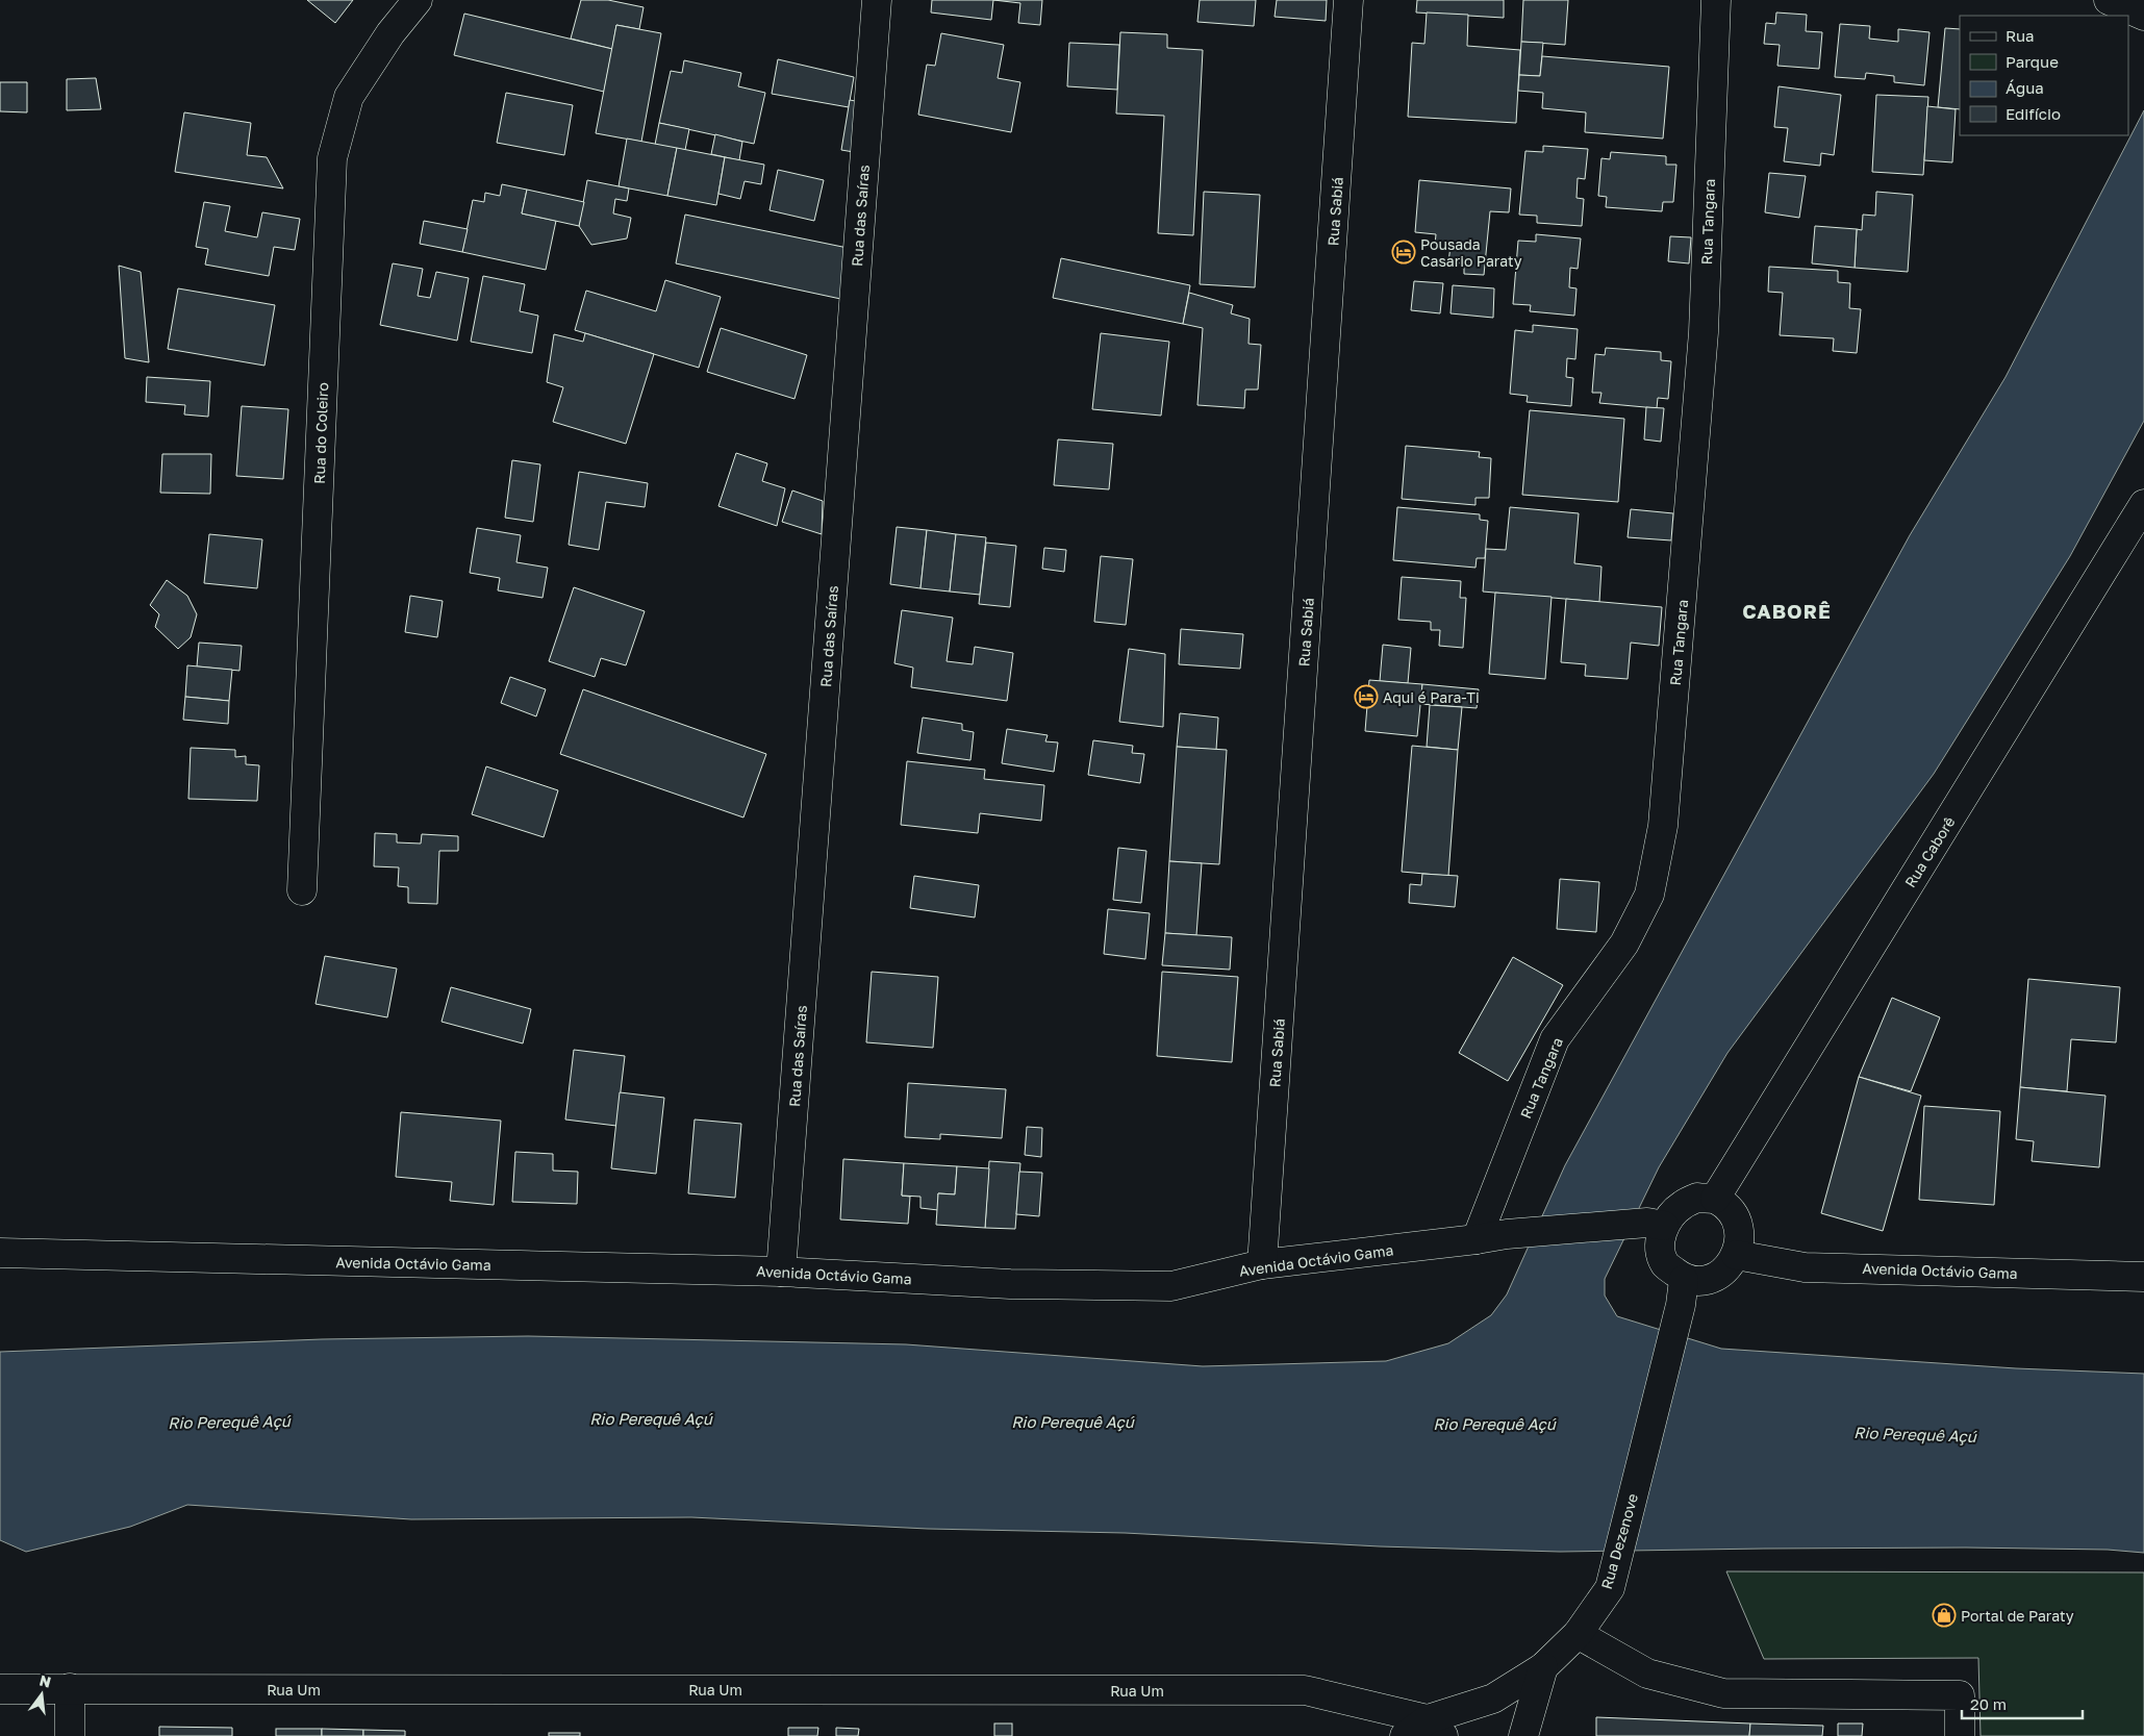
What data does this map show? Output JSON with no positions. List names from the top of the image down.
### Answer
{
  "streets": {
    "street": [
      "Rua Sabiá",
      "Rua das Saíras",
      "Rua Tangara",
      "Rua do Coleiro",
      "Rua Caborê",
      "Avenida Octávio Gama",
      "Rua Dezenove",
      "Rua Um"
    ]
  },
  "crossings": [
    ["Rua Sabiá", "Avenida Octávio Gama"],
    ["Rua das Saíras", "Avenida Octávio Gama"],
    ["Rua Tangara", "Avenida Octávio Gama"],
    ["Rua Caborê", "Avenida Octávio Gama"],
    ["Rua Caborê", "Rua Dezenove"],
    ["Avenida Octávio Gama", "Rua Dezenove"],
    ["Rua Dezenove", "Rua Um"]
  ],
  "districts": ["CABORÊ"],
  "water": ["Rio Perequê Açú"],
  "places": {
    "hotel": ["Pousada Casario Paraty", "Aqui é Para-Ti"],
    "shop": ["Portal de Paraty"]
  },
  "legend": [
    "Rua",
    "Parque",
    "Água",
    "Edifício"
  ],
  "scale_bar": "20 m",
  "north": "top"
}
